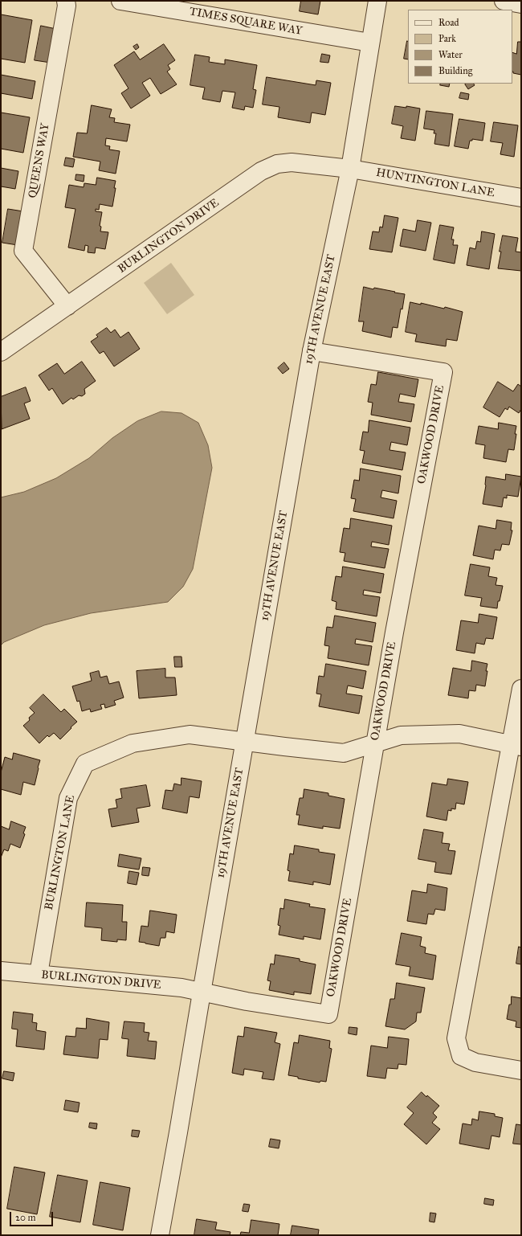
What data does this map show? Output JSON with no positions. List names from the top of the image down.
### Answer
{
  "streets": {
    "street": [
      "TIMES SQUARE WAY",
      "QUEENS WAY",
      "HUNTINGTON LANE",
      "BURLINGTON DRIVE",
      "19TH AVENUE EAST",
      "OAKWOOD DRIVE",
      "BURLINGTON LANE"
    ]
  },
  "crossings": [
    ["TIMES SQUARE WAY", "19TH AVENUE EAST"],
    ["QUEENS WAY", "BURLINGTON DRIVE"],
    ["HUNTINGTON LANE", "BURLINGTON DRIVE"],
    ["HUNTINGTON LANE", "19TH AVENUE EAST"],
    ["BURLINGTON DRIVE", "19TH AVENUE EAST"],
    ["BURLINGTON DRIVE", "OAKWOOD DRIVE"],
    ["BURLINGTON DRIVE", "BURLINGTON LANE"],
    ["19TH AVENUE EAST", "OAKWOOD DRIVE"],
    ["19TH AVENUE EAST", "BURLINGTON LANE"],
    ["OAKWOOD DRIVE", "BURLINGTON LANE"]
  ],
  "legend": [
    "Road",
    "Park",
    "Water",
    "Building"
  ],
  "scale_bar": "20 m"
}
